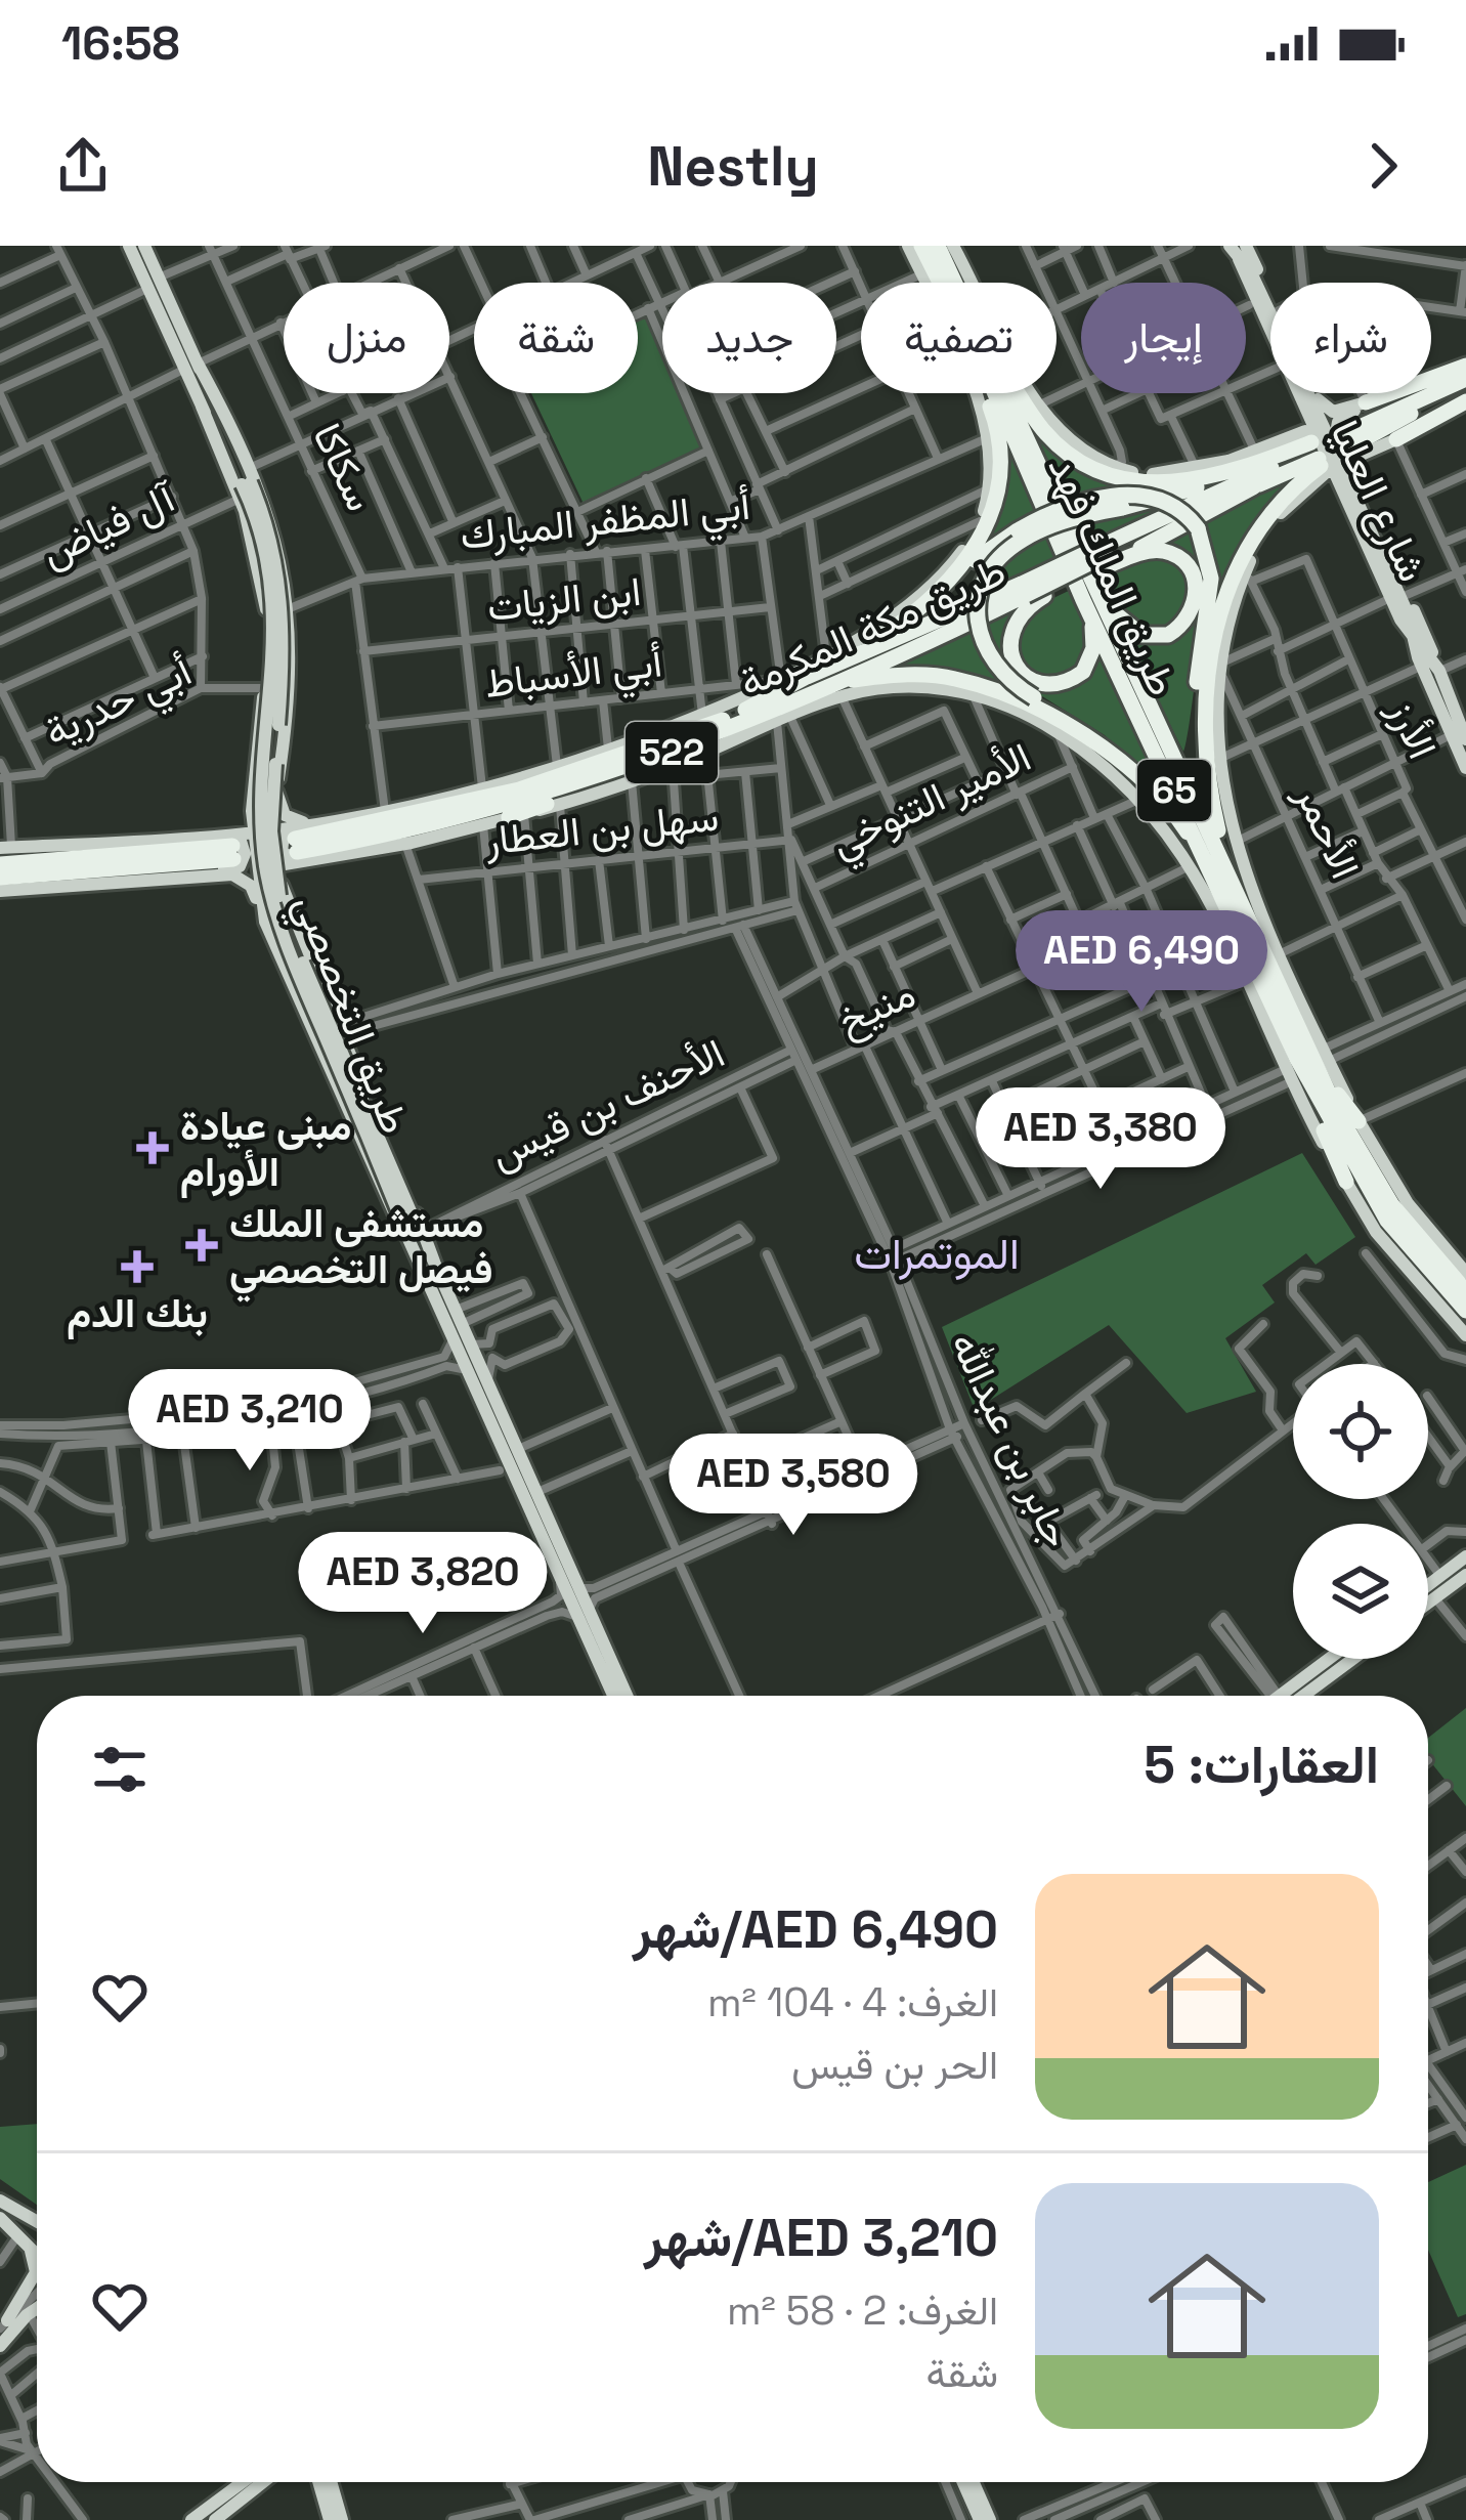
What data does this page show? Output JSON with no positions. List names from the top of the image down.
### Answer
{
  "streets": {
    "highway": [
      "طريق الملك فهد",
      "طريق مكة المكرمة",
      "522",
      "65"
    ],
    "main road": ["شارع العليا", "طريق التخصصي"],
    "street": [
      "سكاكا",
      "أبي المظفر المبارك",
      "آل فياض",
      "ابن الزيات",
      "أبي الأسباط",
      "أبي حدرية",
      "الأرز",
      "الأمير التنوخي",
      "سهل بن العطار",
      "الأحمر",
      "منيخ",
      "الأحنف بن قيس",
      "جابر بن عبدالله"
    ]
  },
  "crossings": [
    ["سكاكا", "أبي المظفر المبارك"],
    ["سكاكا", "آل فياض"],
    ["سكاكا", "ابن الزيات"],
    ["سكاكا", "أبي الأسباط"],
    ["شارع العليا", "طريق مكة المكرمة"],
    ["آل فياض", "طريق التخصصي"],
    ["منيخ", "جابر بن عبدالله"],
    ["طريق التخصصي", "الأحنف بن قيس"],
    ["الأحنف بن قيس", "جابر بن عبدالله"]
  ],
  "districts": ["الموتمرات"],
  "places": {
    "health": ["مبنى عيادة الأورام", "مستشفى الملك فيصل التخصصي", "بنك الدم"]
  },
  "page": {
    "status": "16:58",
    "header": "Nestly",
    "chip": [
      "شراء",
      "إيجار",
      "تصفية",
      "جديد",
      "شقة",
      "منزل"
    ],
    "price": [
      "AED 6,490",
      "AED 3,380",
      "AED 3,210",
      "AED 3,580",
      "AED 3,820"
    ],
    "heading": "العقارات: 5",
    "list": [
      {
        "name": "AED 6,490/شهر",
        "note": "الغرف: 4 · 104 m² · الحر بن قيس"
      },
      {
        "name": "AED 3,210/شهر",
        "note": "الغرف: 2 · 58 m² · شقة"
      }
    ]
  }
}
